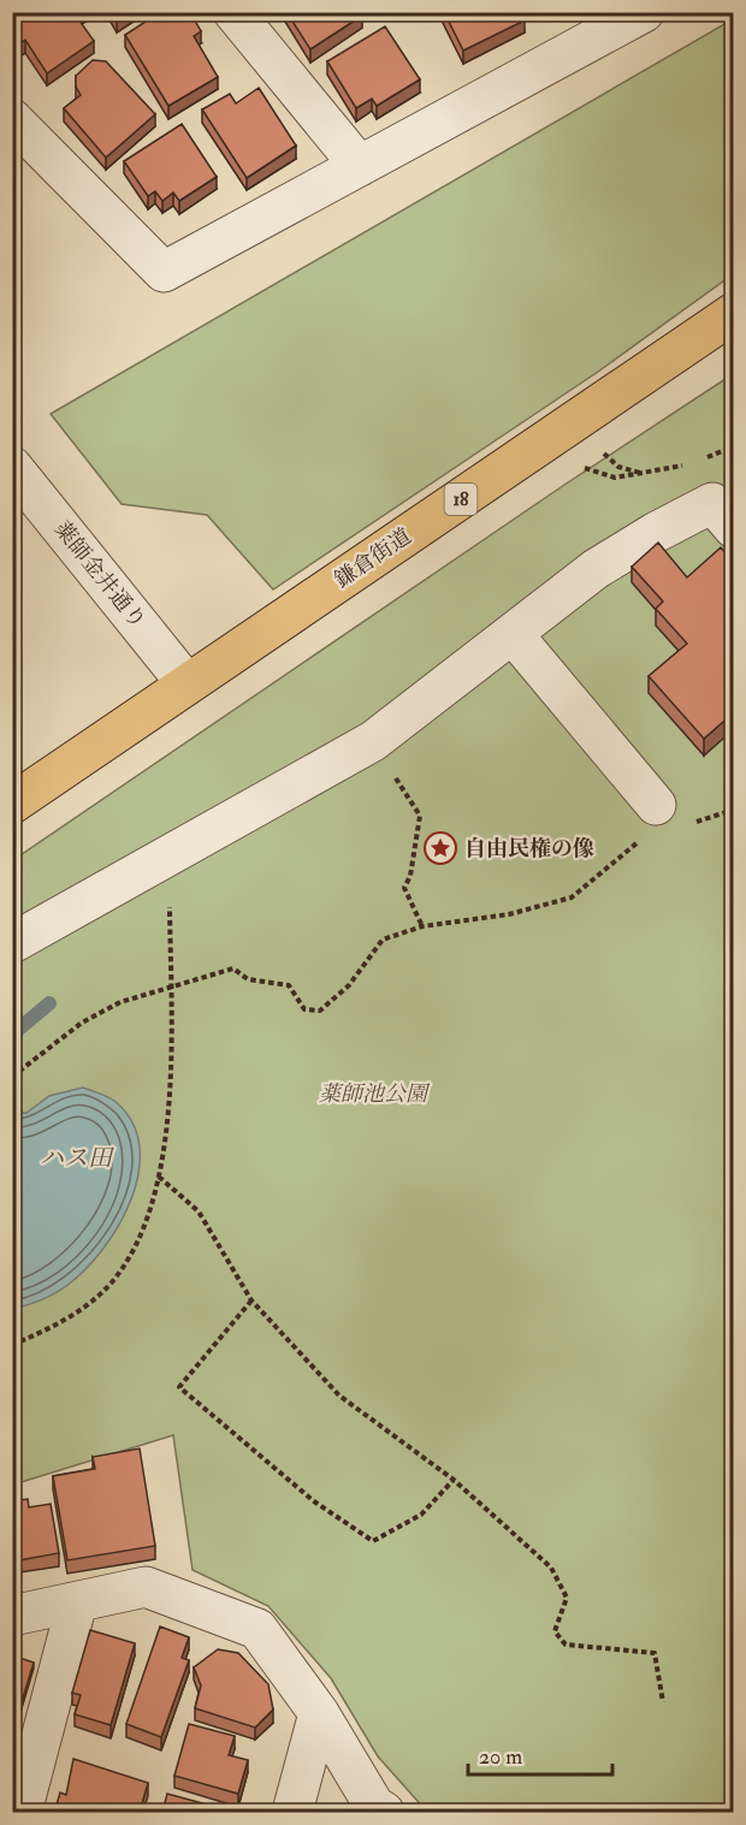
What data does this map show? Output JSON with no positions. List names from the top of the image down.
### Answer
{
  "streets": {
    "main road": ["18", "鎌倉街道"],
    "street": ["薬師金井通り"]
  },
  "crossings": [
    ["鎌倉街道", "薬師金井通り"]
  ],
  "water": ["ハス田"],
  "parks": ["薬師池公園"],
  "places": {
    "place": ["自由民権の像"]
  },
  "scale_bar": "20 m"
}
